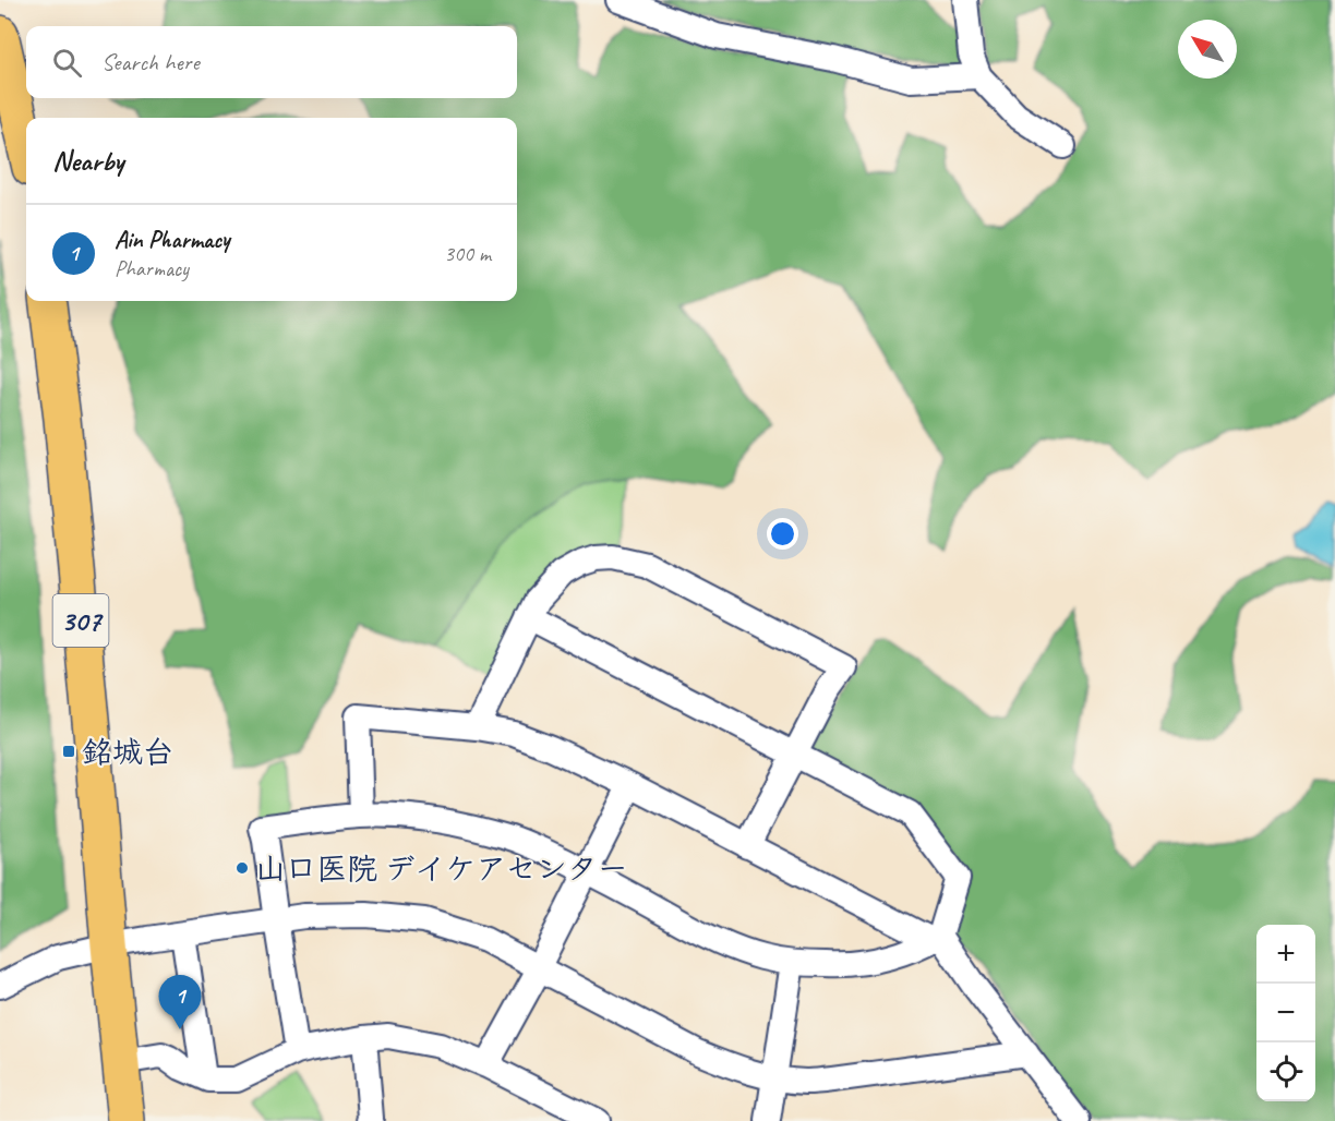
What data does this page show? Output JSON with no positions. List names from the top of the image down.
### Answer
{
  "streets": {
    "highway": ["307"]
  },
  "places": {
    "transit": ["銘城台"],
    "other": ["山口医院 デイケアセンター"]
  },
  "north": "top left",
  "page": {
    "search": "Search here",
    "heading": "Nearby",
    "list": [
      {
        "mark": "1",
        "name": "Ain Pharmacy",
        "note": "Pharmacy",
        "value": "300 m"
      }
    ],
    "map_buttons": ["+", "−"],
    "pins": "1"
  }
}
